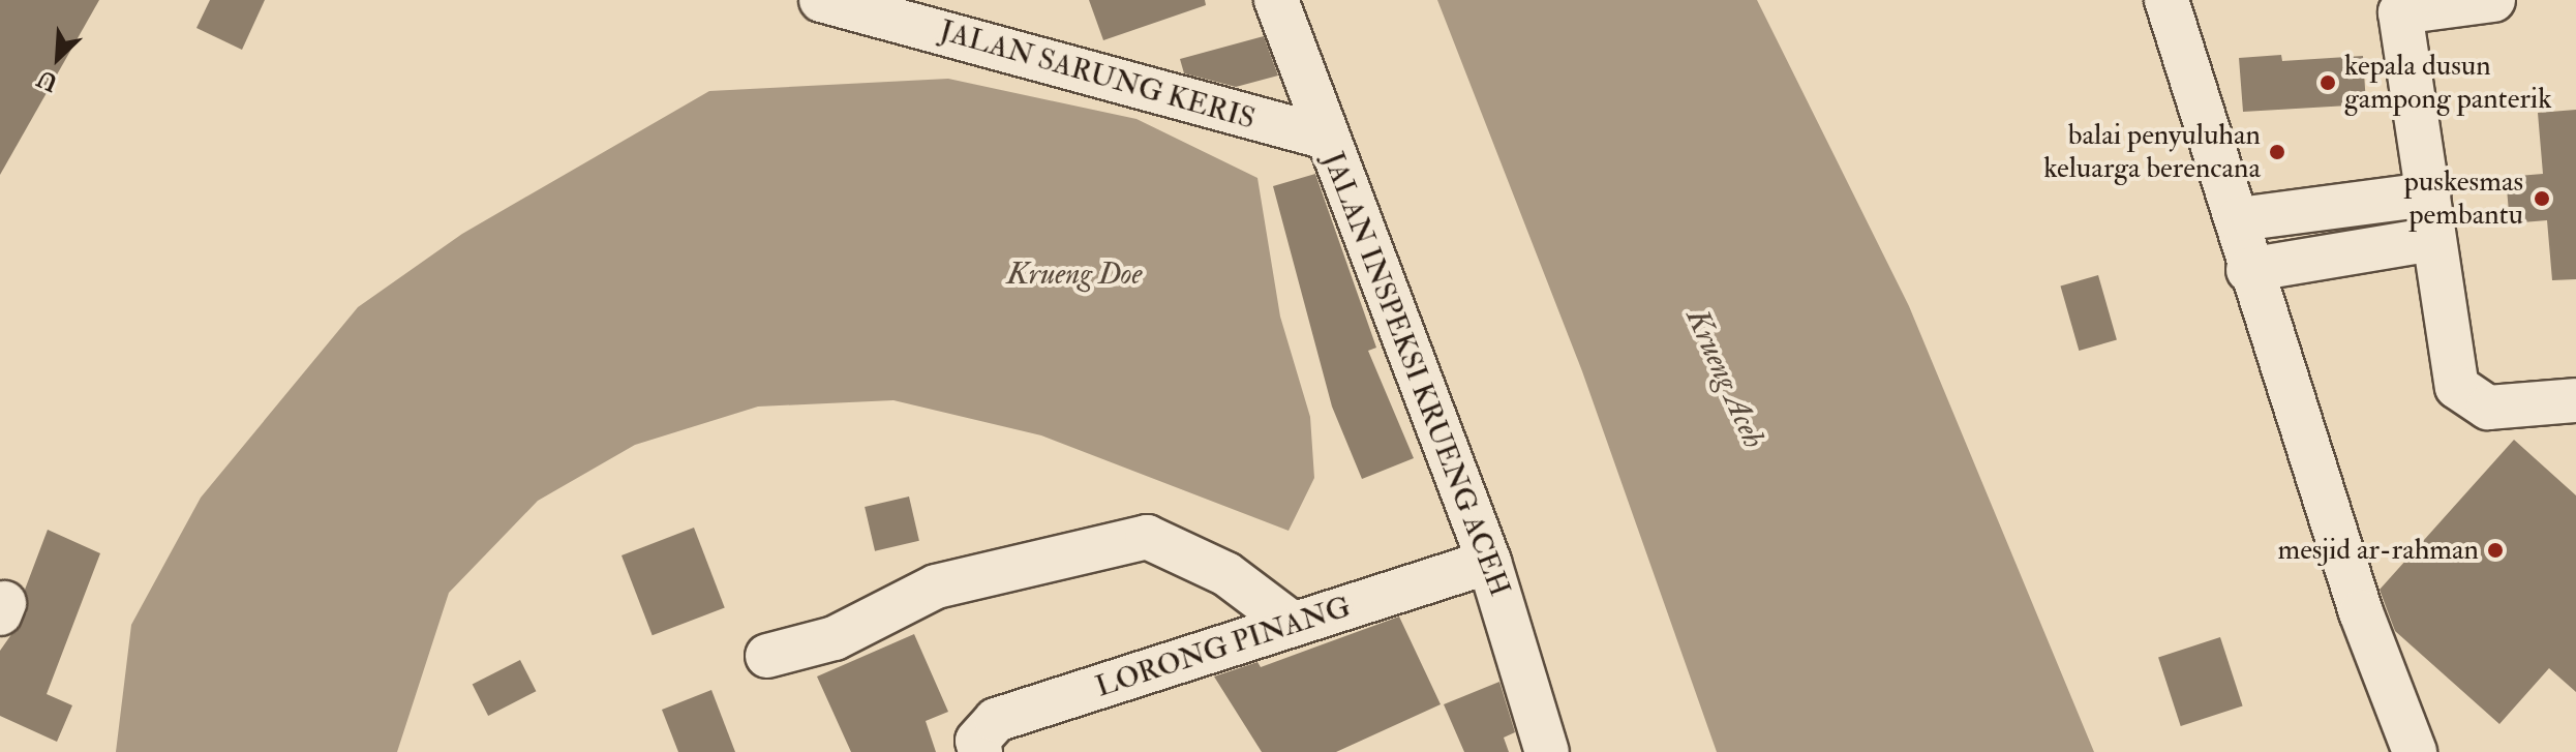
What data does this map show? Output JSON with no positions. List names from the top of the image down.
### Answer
{
  "streets": {
    "street": ["JALAN SARUNG KERIS", "JALAN INSPEKSI KRUENG ACEH", "LORONG PINANG"]
  },
  "crossings": [
    ["JALAN SARUNG KERIS", "JALAN INSPEKSI KRUENG ACEH"],
    ["JALAN INSPEKSI KRUENG ACEH", "LORONG PINANG"]
  ],
  "water": ["Krueng Doe", "Krueng Aceh"],
  "places": [
    "kepala dusun gampong panterik",
    "balai penyuluhan keluarga berencana",
    "puskesmas pembantu",
    "mesjid ar-rahman"
  ],
  "north": "bottom left"
}
